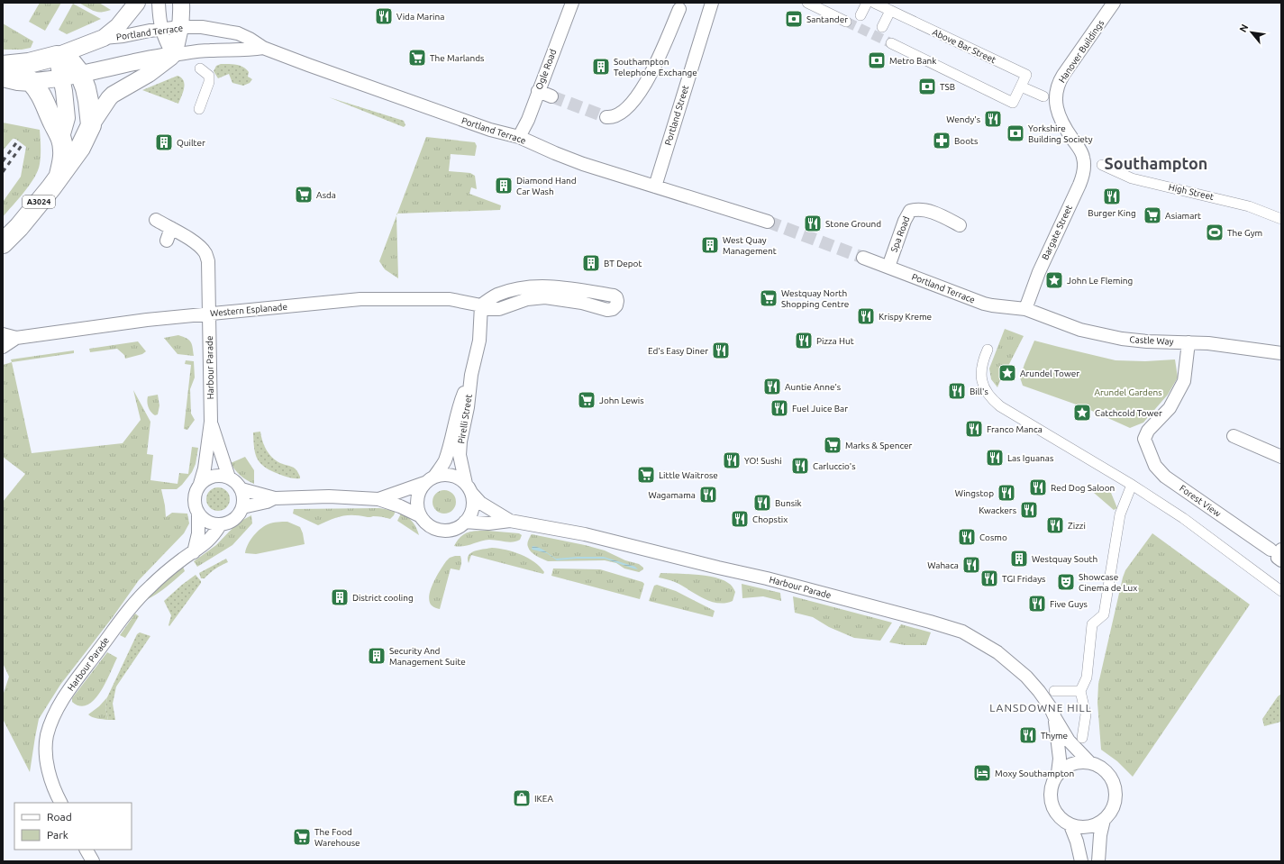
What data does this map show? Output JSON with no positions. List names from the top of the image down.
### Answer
{
  "streets": {
    "main road": ["A3024"],
    "street": [
      "Portland Terrace",
      "Above Bar Street",
      "Hanover Buildings",
      "Ogle Road",
      "Portland Street",
      "High Street",
      "Bargate Street",
      "Spa Road",
      "Western Esplanade",
      "Castle Way",
      "Harbour Parade",
      "Pirelli Street",
      "Forest View"
    ]
  },
  "crossings": [
    ["Portland Terrace", "Ogle Road"],
    ["Portland Terrace", "Portland Street"],
    ["Portland Terrace", "A3024"],
    ["Portland Terrace", "Bargate Street"],
    ["Portland Terrace", "Spa Road"],
    ["Portland Terrace", "Castle Way"],
    ["Hanover Buildings", "Bargate Street"],
    ["Bargate Street", "Castle Way"],
    ["Western Esplanade", "Harbour Parade"],
    ["Western Esplanade", "Pirelli Street"],
    ["Castle Way", "Forest View"],
    ["Harbour Parade", "Pirelli Street"]
  ],
  "districts": ["Southampton", "LANSDOWNE HILL"],
  "parks": ["Arundel Gardens"],
  "places": {
    "restaurant": [
      "Vida Marina",
      "Wendy's",
      "Burger King",
      "Stone Ground",
      "Krispy Kreme",
      "Pizza Hut",
      "Ed's Easy Diner",
      "Auntie Anne's",
      "Bill's",
      "Fuel Juice Bar",
      "Franco Manca",
      "Las Iguanas",
      "YO! Sushi",
      "Carluccio's",
      "Red Dog Saloon",
      "Wingstop",
      "Wagamama",
      "Bunsik",
      "Kwackers",
      "Chopstix",
      "Zizzi",
      "Cosmo",
      "Wahaca",
      "TGI Fridays",
      "Five Guys",
      "Thyme"
    ],
    "bank": [
      "Santander",
      "Metro Bank",
      "TSB",
      "Yorkshire Building Society"
    ],
    "supermarket": [
      "The Marlands",
      "Asda",
      "Asiamart",
      "Westquay North Shopping Centre",
      "John Lewis",
      "Marks & Spencer",
      "Little Waitrose",
      "The Food Warehouse"
    ],
    "building": [
      "Southampton Telephone Exchange",
      "Quilter",
      "Diamond Hand Car Wash",
      "West Quay Management",
      "BT Depot",
      "Westquay South",
      "District cooling",
      "Security And Management Suite"
    ],
    "pharmacy": ["Boots"],
    "sports": ["The Gym"],
    "place": ["John Le Fleming", "Arundel Tower", "Catchcold Tower"],
    "theatre": ["Showcase Cinema de Lux"],
    "hotel": ["Moxy Southampton"],
    "shop": ["IKEA"]
  },
  "legend": ["Road", "Park"],
  "north": "top left"
}
